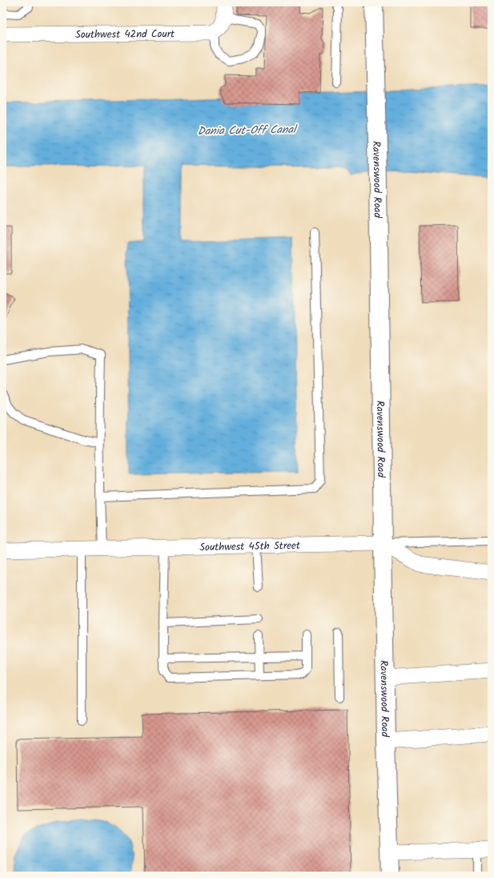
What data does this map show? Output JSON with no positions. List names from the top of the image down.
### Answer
{
  "streets": {
    "street": ["Southwest 42nd Court", "Ravenswood Road", "Southwest 45th Street"]
  },
  "crossings": [
    ["Ravenswood Road", "Southwest 45th Street"]
  ],
  "water": ["Dania Cut-Off Canal"]
}
